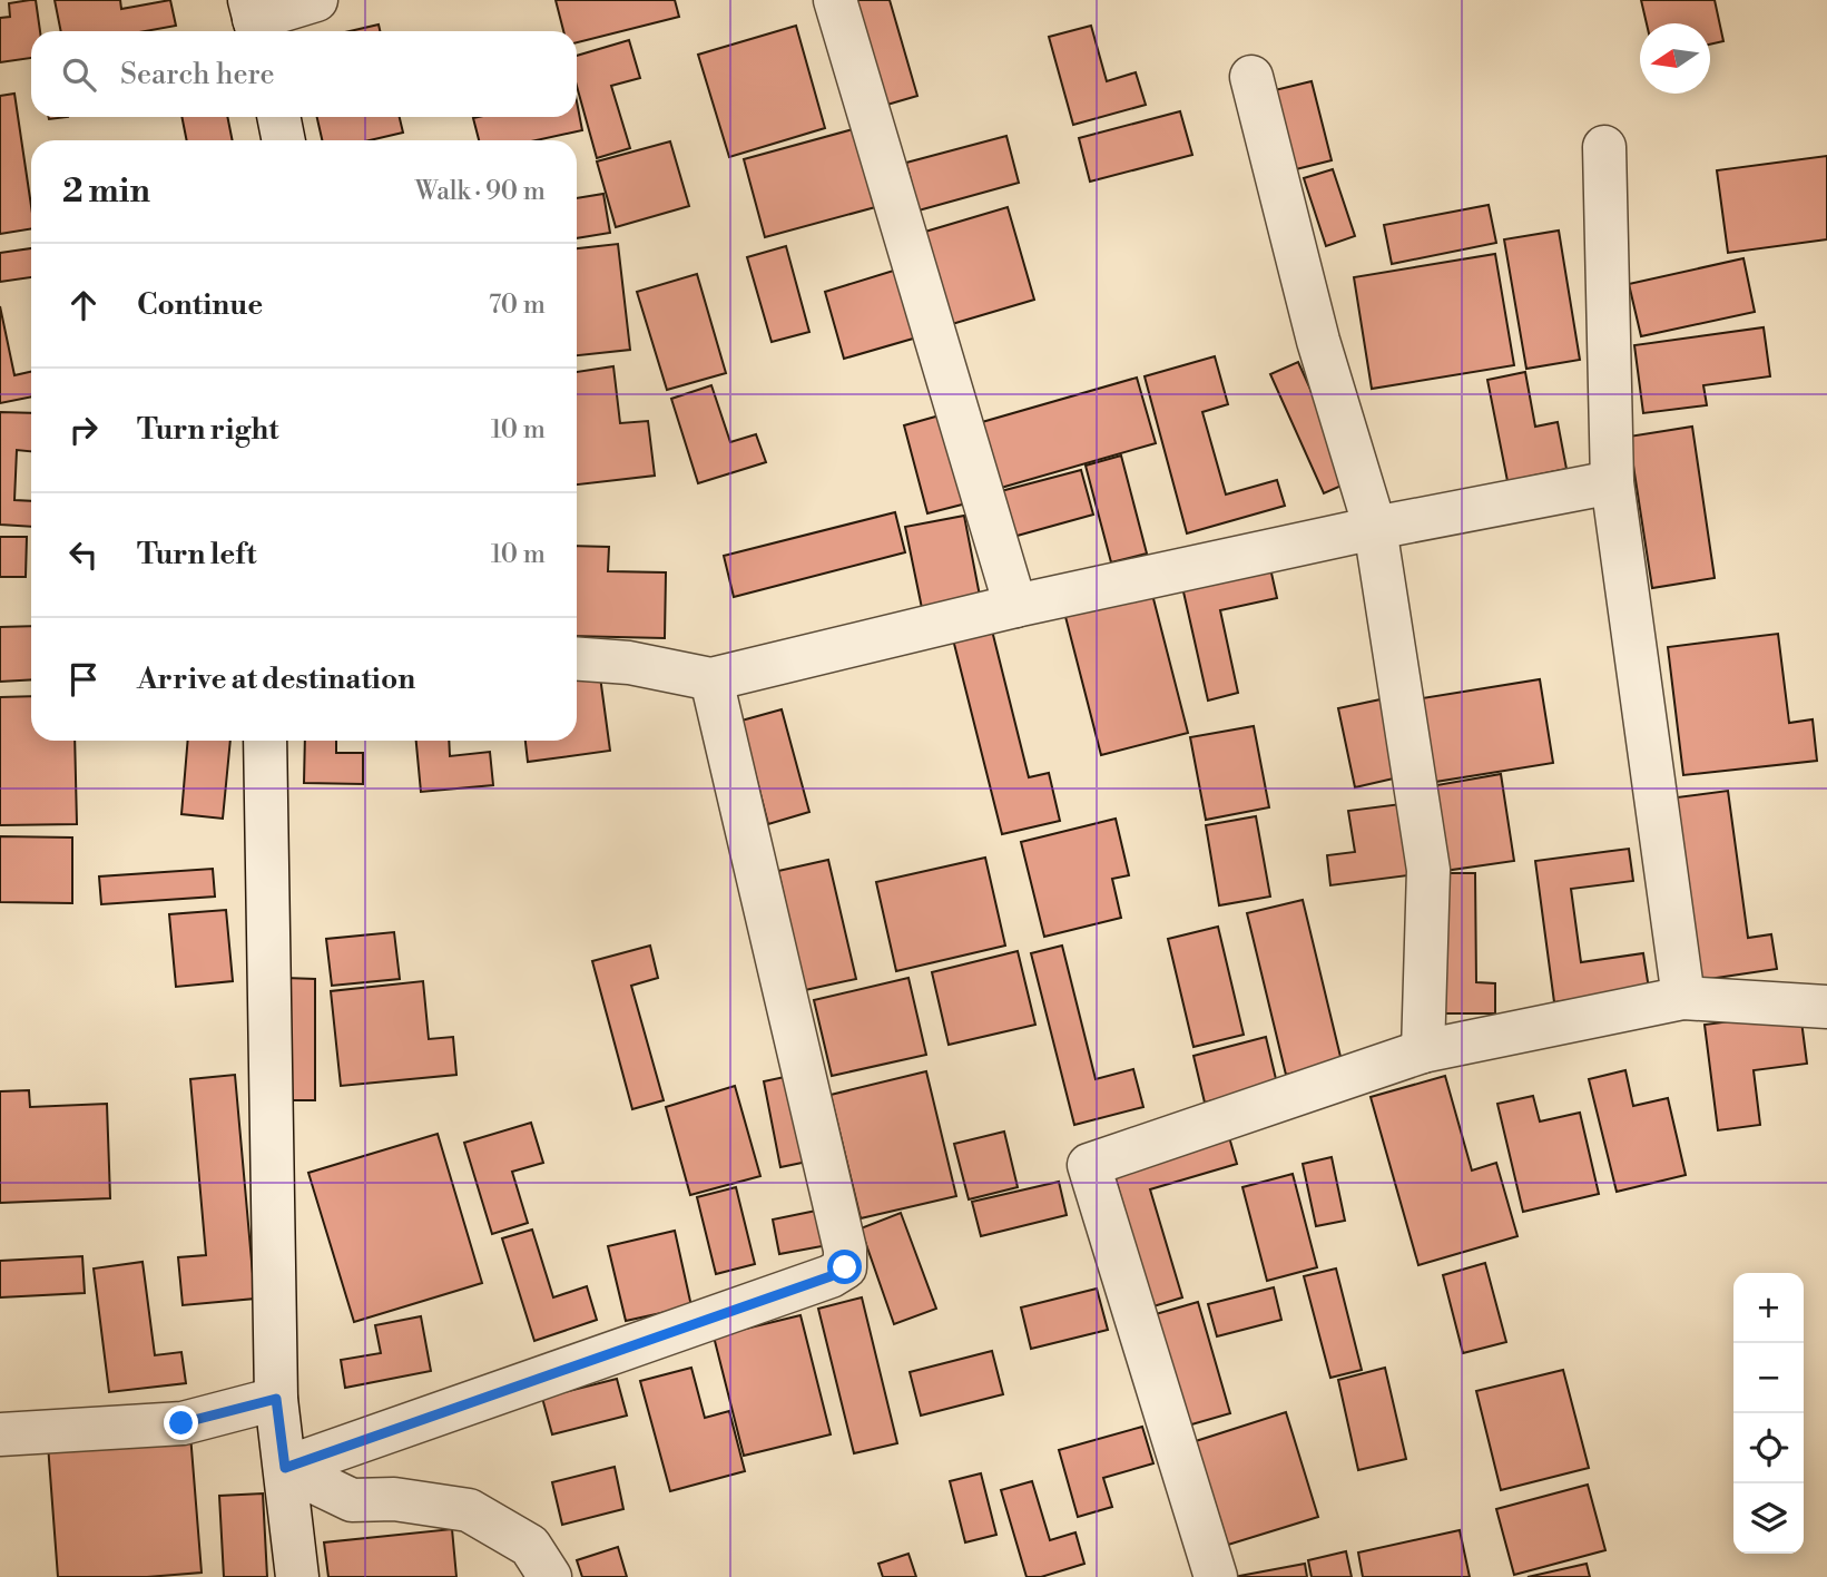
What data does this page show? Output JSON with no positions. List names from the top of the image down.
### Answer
{
  "north": "left",
  "page": {
    "search": "Search here",
    "heading": ["2 min", "Walk · 90 m"],
    "list": [
      ["Continue", "70 m"],
      ["Turn right", "10 m"],
      ["Turn left", "10 m"],
      "Arrive at destination"
    ],
    "map_buttons": ["+", "−"]
  }
}
